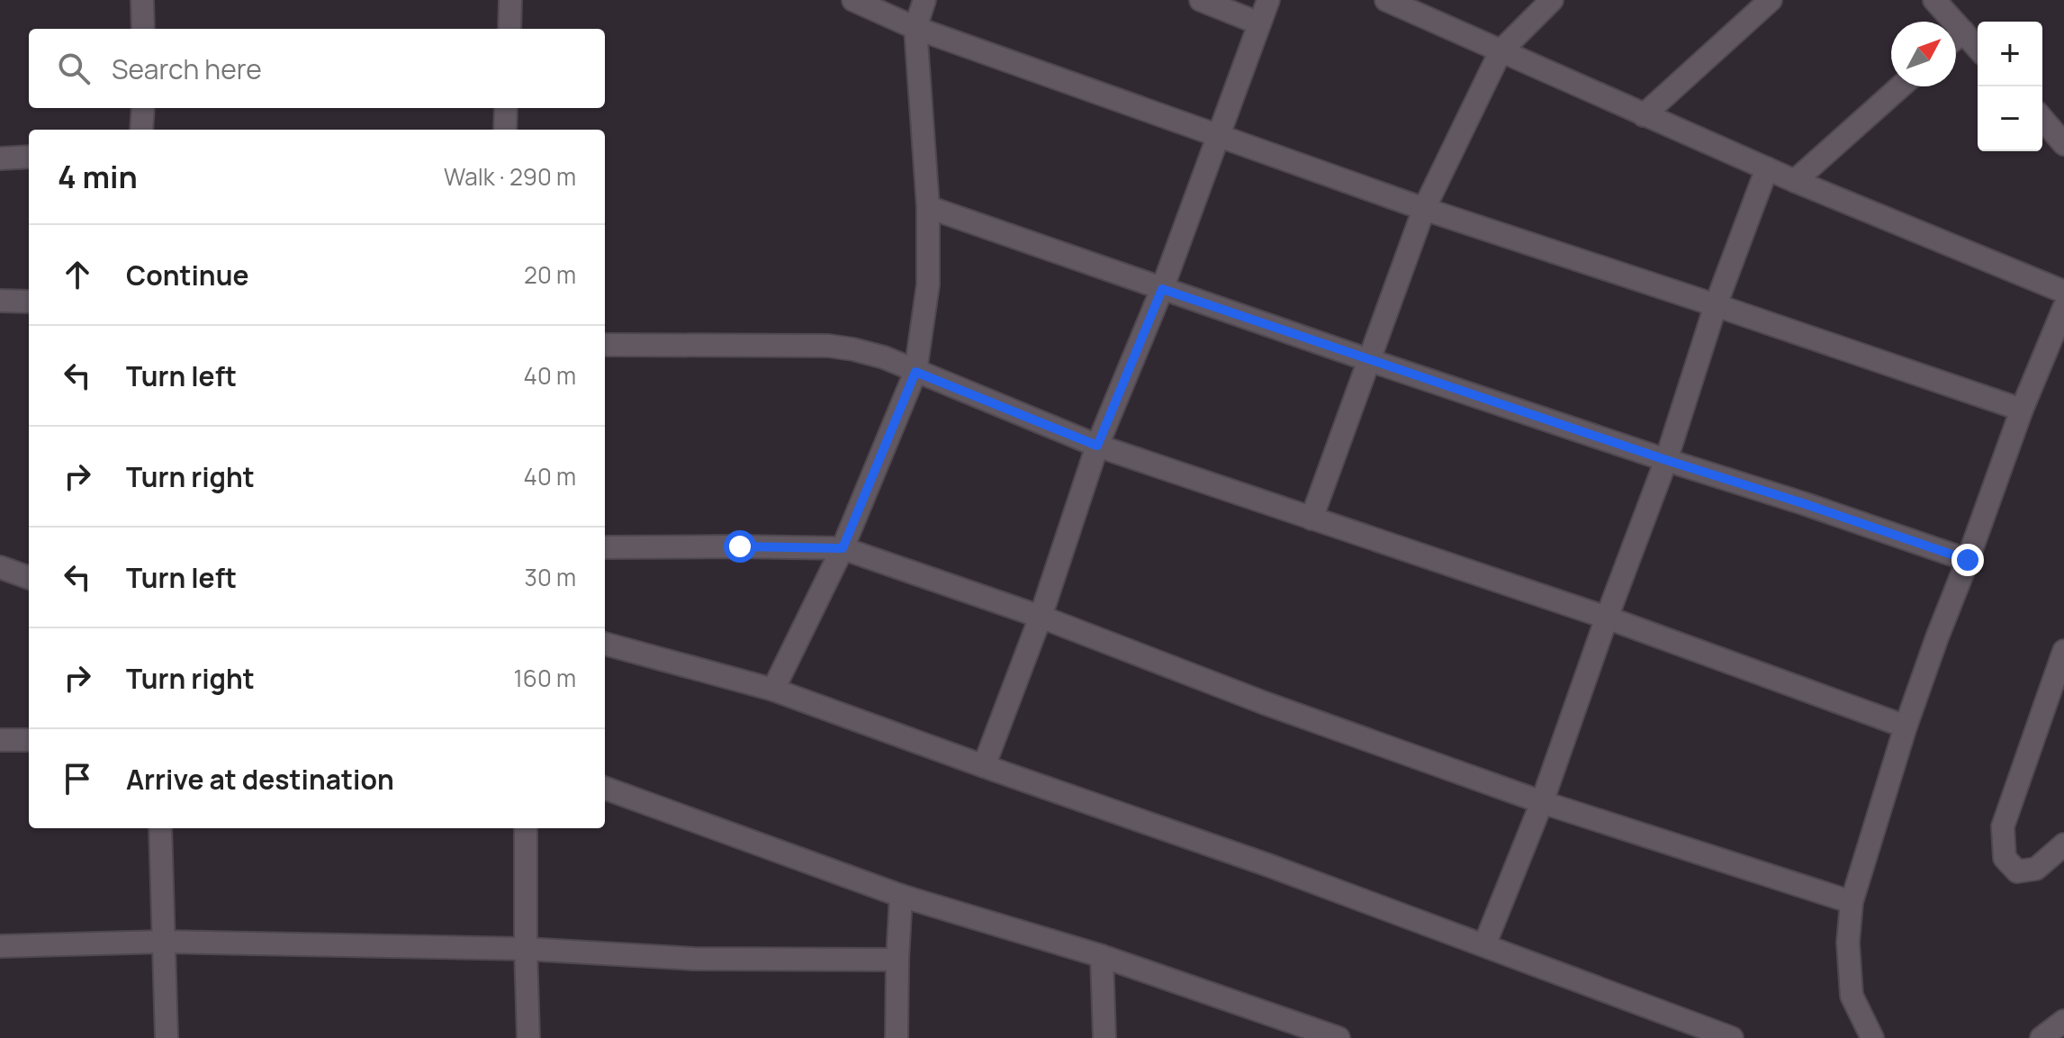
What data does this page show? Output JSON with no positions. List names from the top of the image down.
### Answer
{
  "north": "top right",
  "page": {
    "map_buttons": ["+", "−"],
    "search": "Search here",
    "heading": ["4 min", "Walk · 290 m"],
    "list": [
      ["Continue", "20 m"],
      ["Turn left", "40 m"],
      ["Turn right", "40 m"],
      ["Turn left", "30 m"],
      ["Turn right", "160 m"],
      "Arrive at destination"
    ]
  }
}
